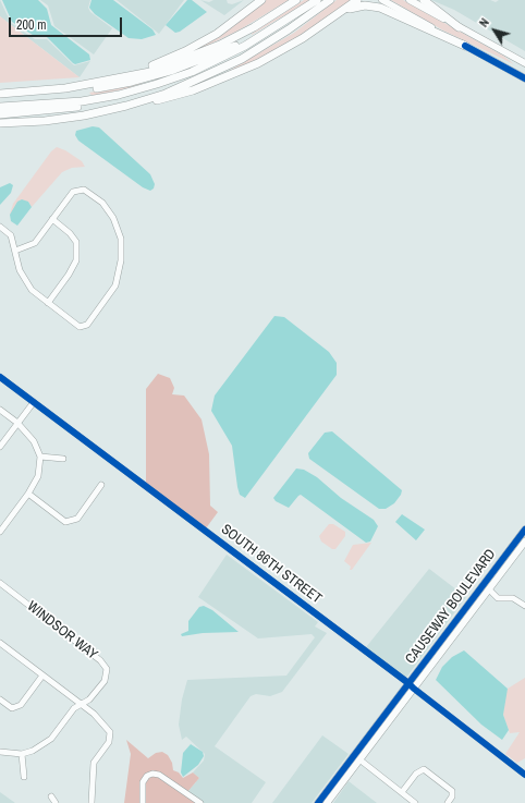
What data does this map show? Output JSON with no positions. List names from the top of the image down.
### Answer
{
  "streets": {
    "main road": ["CAUSEWAY BOULEVARD"],
    "street": ["SOUTH 86TH STREET", "WINDSOR WAY"]
  },
  "crossings": [
    ["SOUTH 86TH STREET", "CAUSEWAY BOULEVARD"]
  ],
  "scale_bar": "200 m",
  "north": "top left"
}
